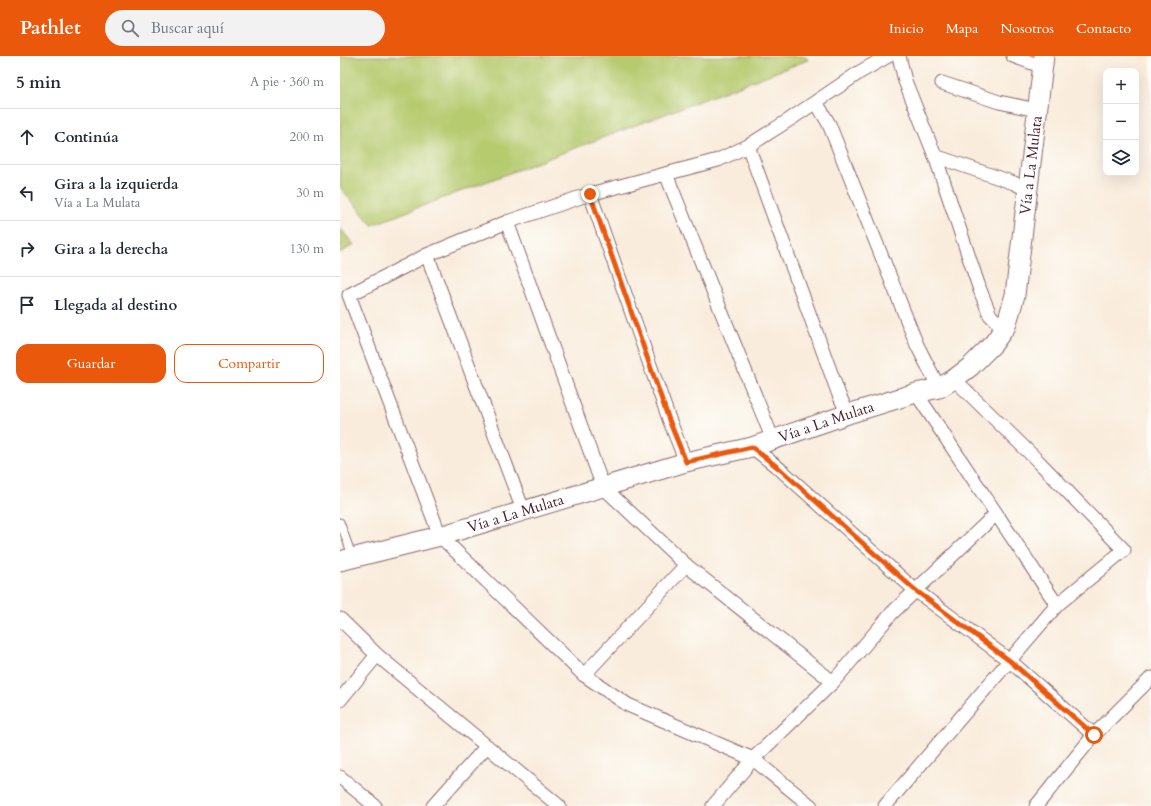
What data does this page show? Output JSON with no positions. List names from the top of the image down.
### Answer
{
  "streets": {
    "street": ["Vía a La Mulata"]
  },
  "page": {
    "header": "Pathlet",
    "search": "Buscar aquí",
    "nav": [
      "Inicio",
      "Mapa",
      "Nosotros",
      "Contacto"
    ],
    "heading": ["5 min", "A pie · 360 m"],
    "map_buttons": ["+", "−"],
    "list": [
      ["Continúa", "200 m"],
      ["Gira a la izquierda", "Vía a La Mulata", "30 m"],
      ["Gira a la derecha", "130 m"],
      "Llegada al destino"
    ],
    "buttons": ["Guardar", "Compartir"]
  }
}
